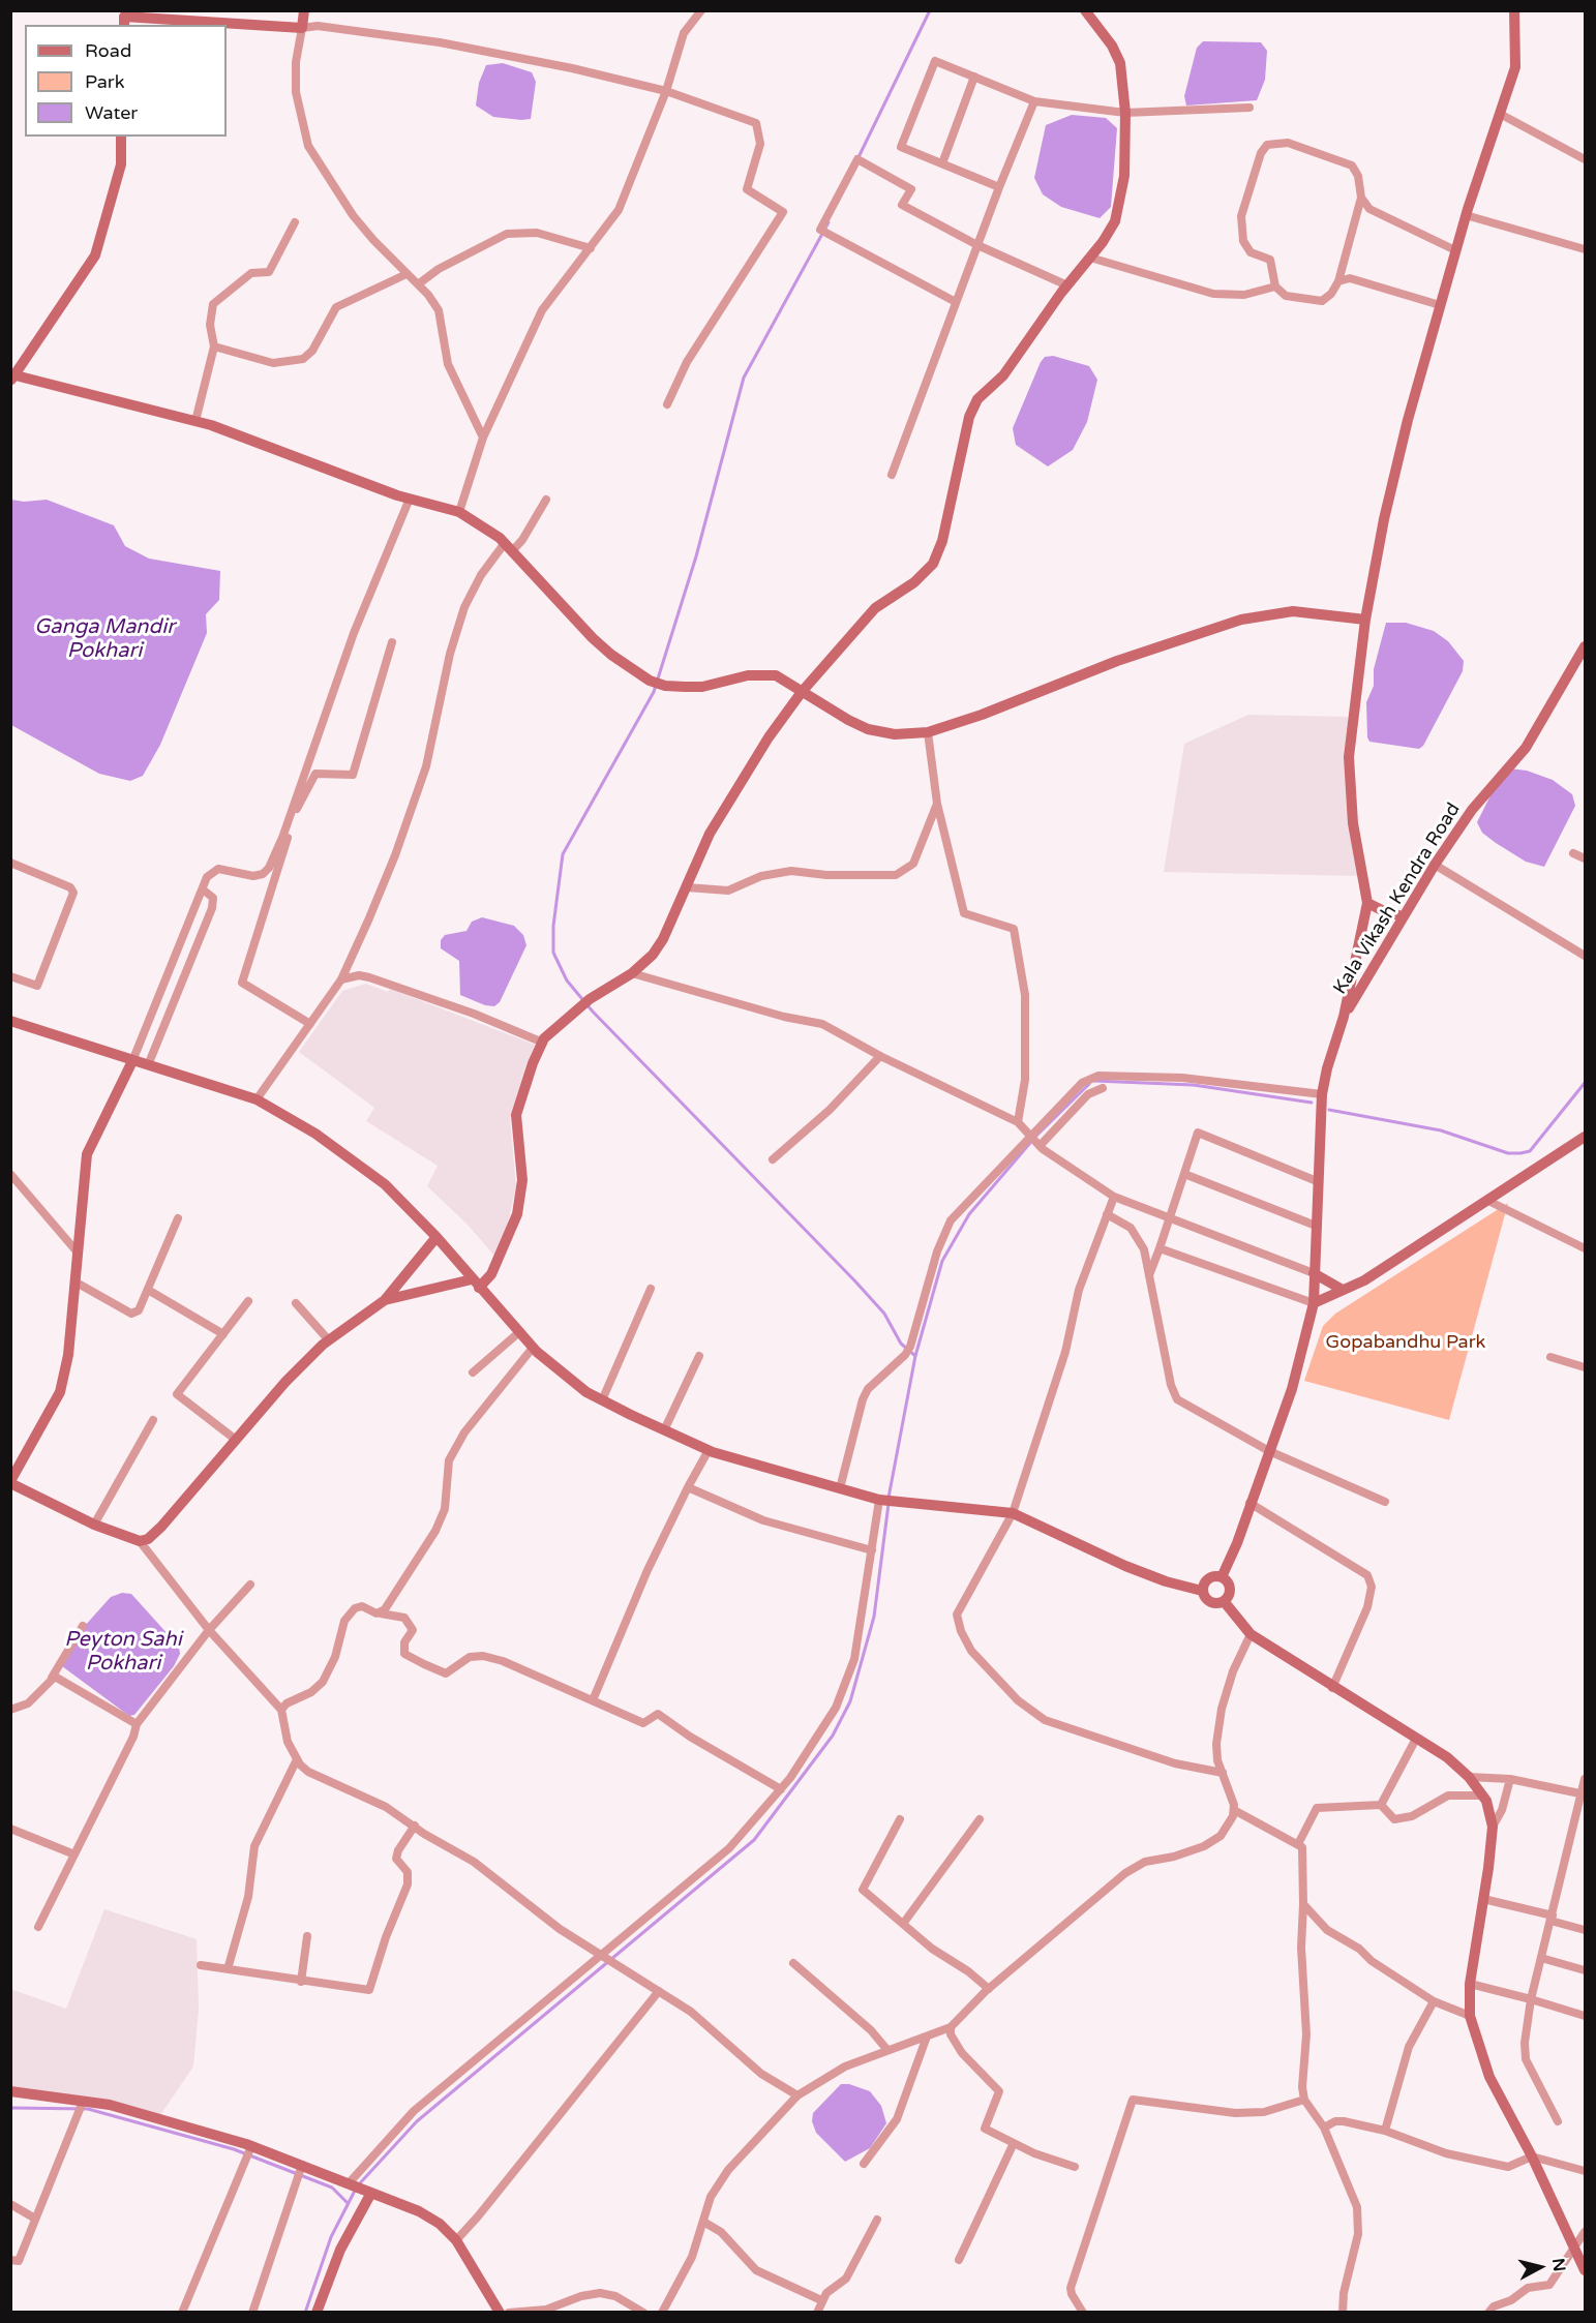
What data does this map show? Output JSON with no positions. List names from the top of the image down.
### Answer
{
  "streets": {
    "street": ["Kala Vikash Kendra Road"]
  },
  "water": ["Ganga Mandir Pokhari", "Peyton Sahi Pokhari"],
  "parks": ["Gopabandhu Park"],
  "legend": ["Road", "Park", "Water"],
  "north": "right"
}
